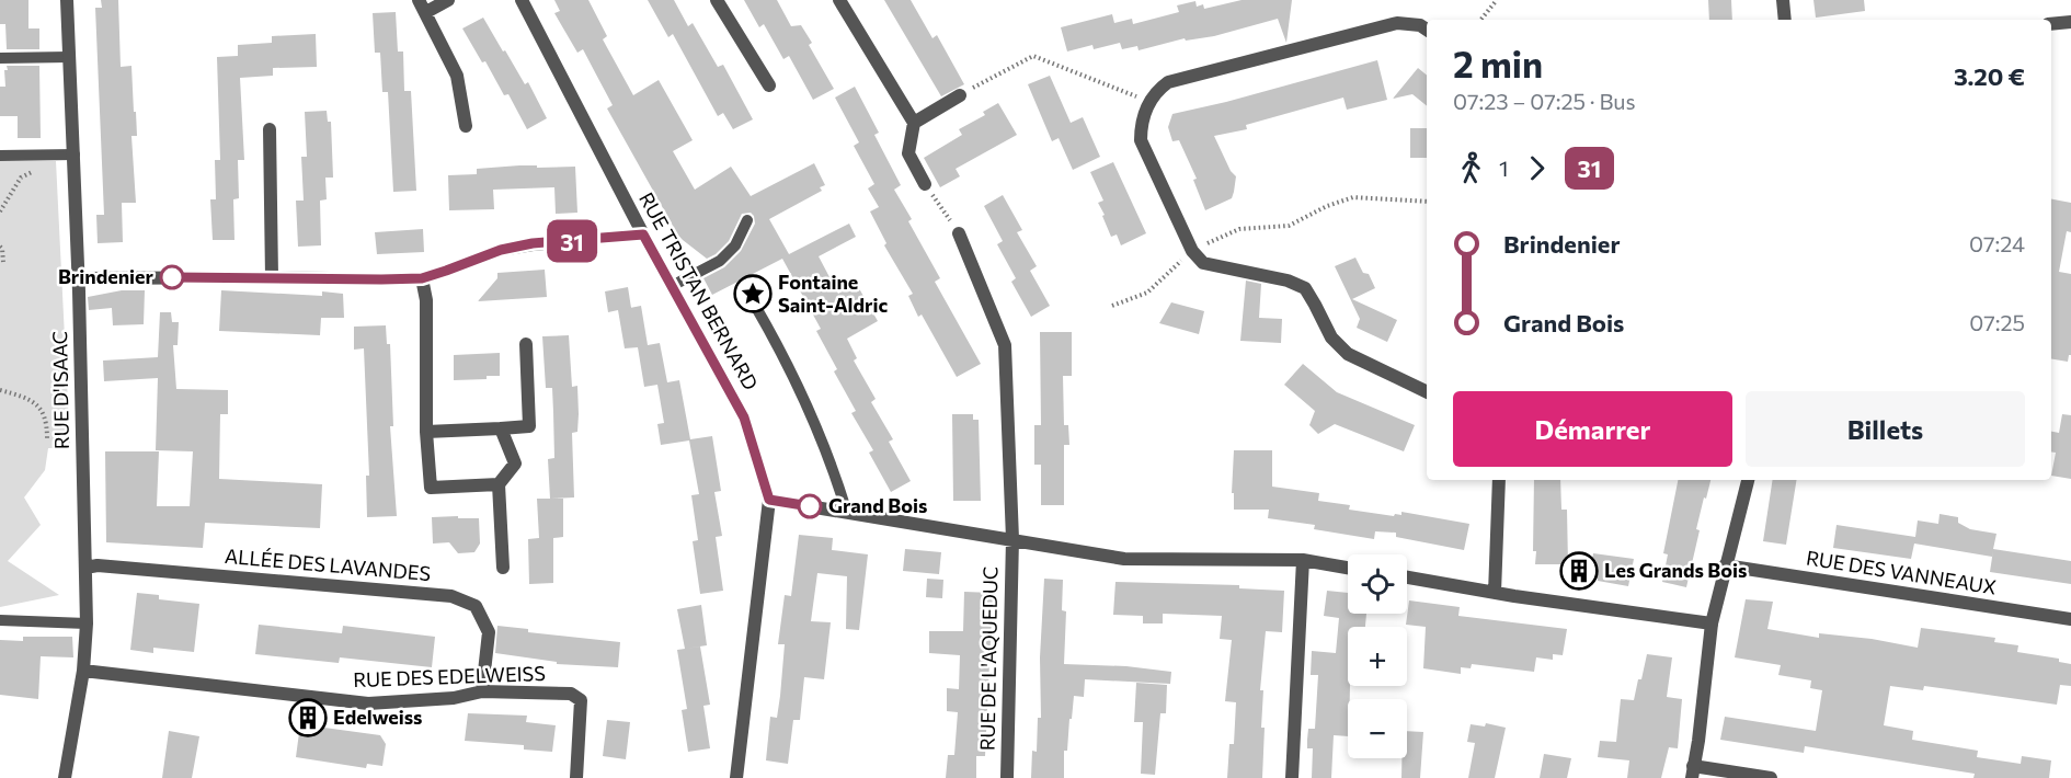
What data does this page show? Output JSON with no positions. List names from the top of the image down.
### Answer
{
  "streets": {
    "street": [
      "RUE TRISTAN BERNARD",
      "RUE D'ISAAC",
      "ALLÉE DES LAVANDES",
      "RUE DES VANNEAUX",
      "RUE DE L'AQUEDUC",
      "RUE DES EDELWEISS"
    ]
  },
  "crossings": [
    ["RUE D'ISAAC", "ALLÉE DES LAVANDES"],
    ["RUE D'ISAAC", "RUE DES EDELWEISS"],
    ["ALLÉE DES LAVANDES", "RUE DES EDELWEISS"]
  ],
  "places": {
    "other": ["Brindenier", "Grand Bois"],
    "place": ["Fontaine Saint-Aldric"],
    "building": ["Les Grands Bois", "Edelweiss"]
  },
  "lines": ["bus line 31"],
  "page": {
    "on_map": "31",
    "heading": ["2 min", "07:23 – 07:25 · Bus", "3.20 €"],
    "legs": ["1", "31"],
    "list": [
      {
        "name": "Brindenier",
        "value": "07:24"
      },
      {
        "name": "Grand Bois",
        "value": "07:25"
      }
    ],
    "buttons": ["Démarrer", "Billets"],
    "map_buttons": ["+", "−"]
  }
}
